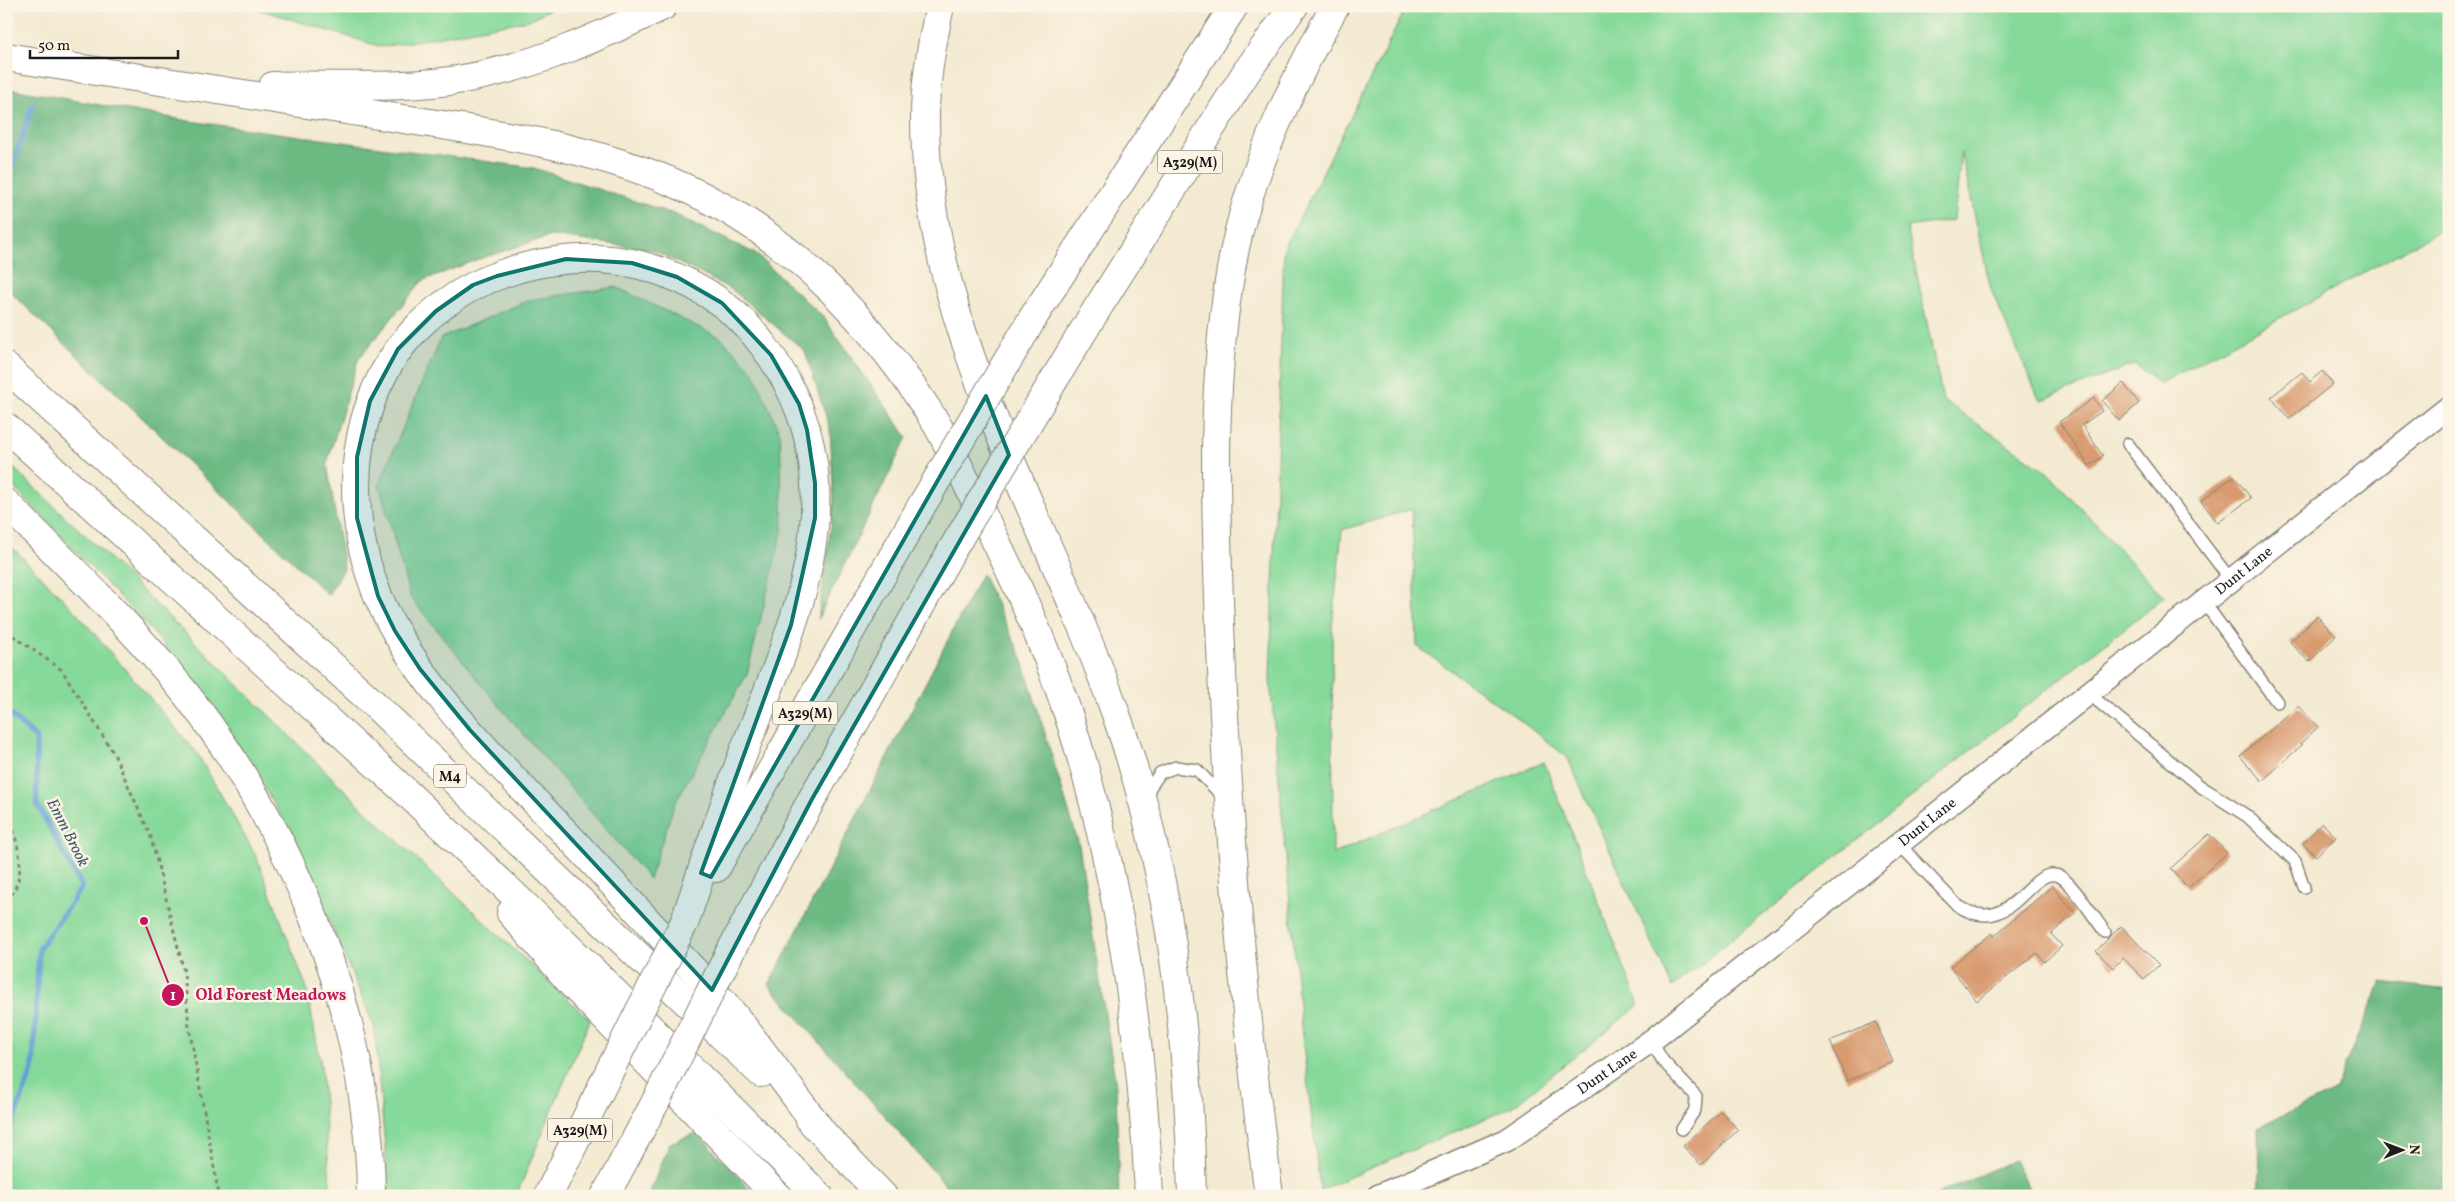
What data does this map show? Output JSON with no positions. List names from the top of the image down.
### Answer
{
  "streets": {
    "highway": ["A329(M)", "M4"],
    "street": ["Dunt Lane"]
  },
  "water": ["Emm Brook"],
  "places": ["Old Forest Meadows"],
  "scale_bar": "50 m",
  "north": "right"
}
